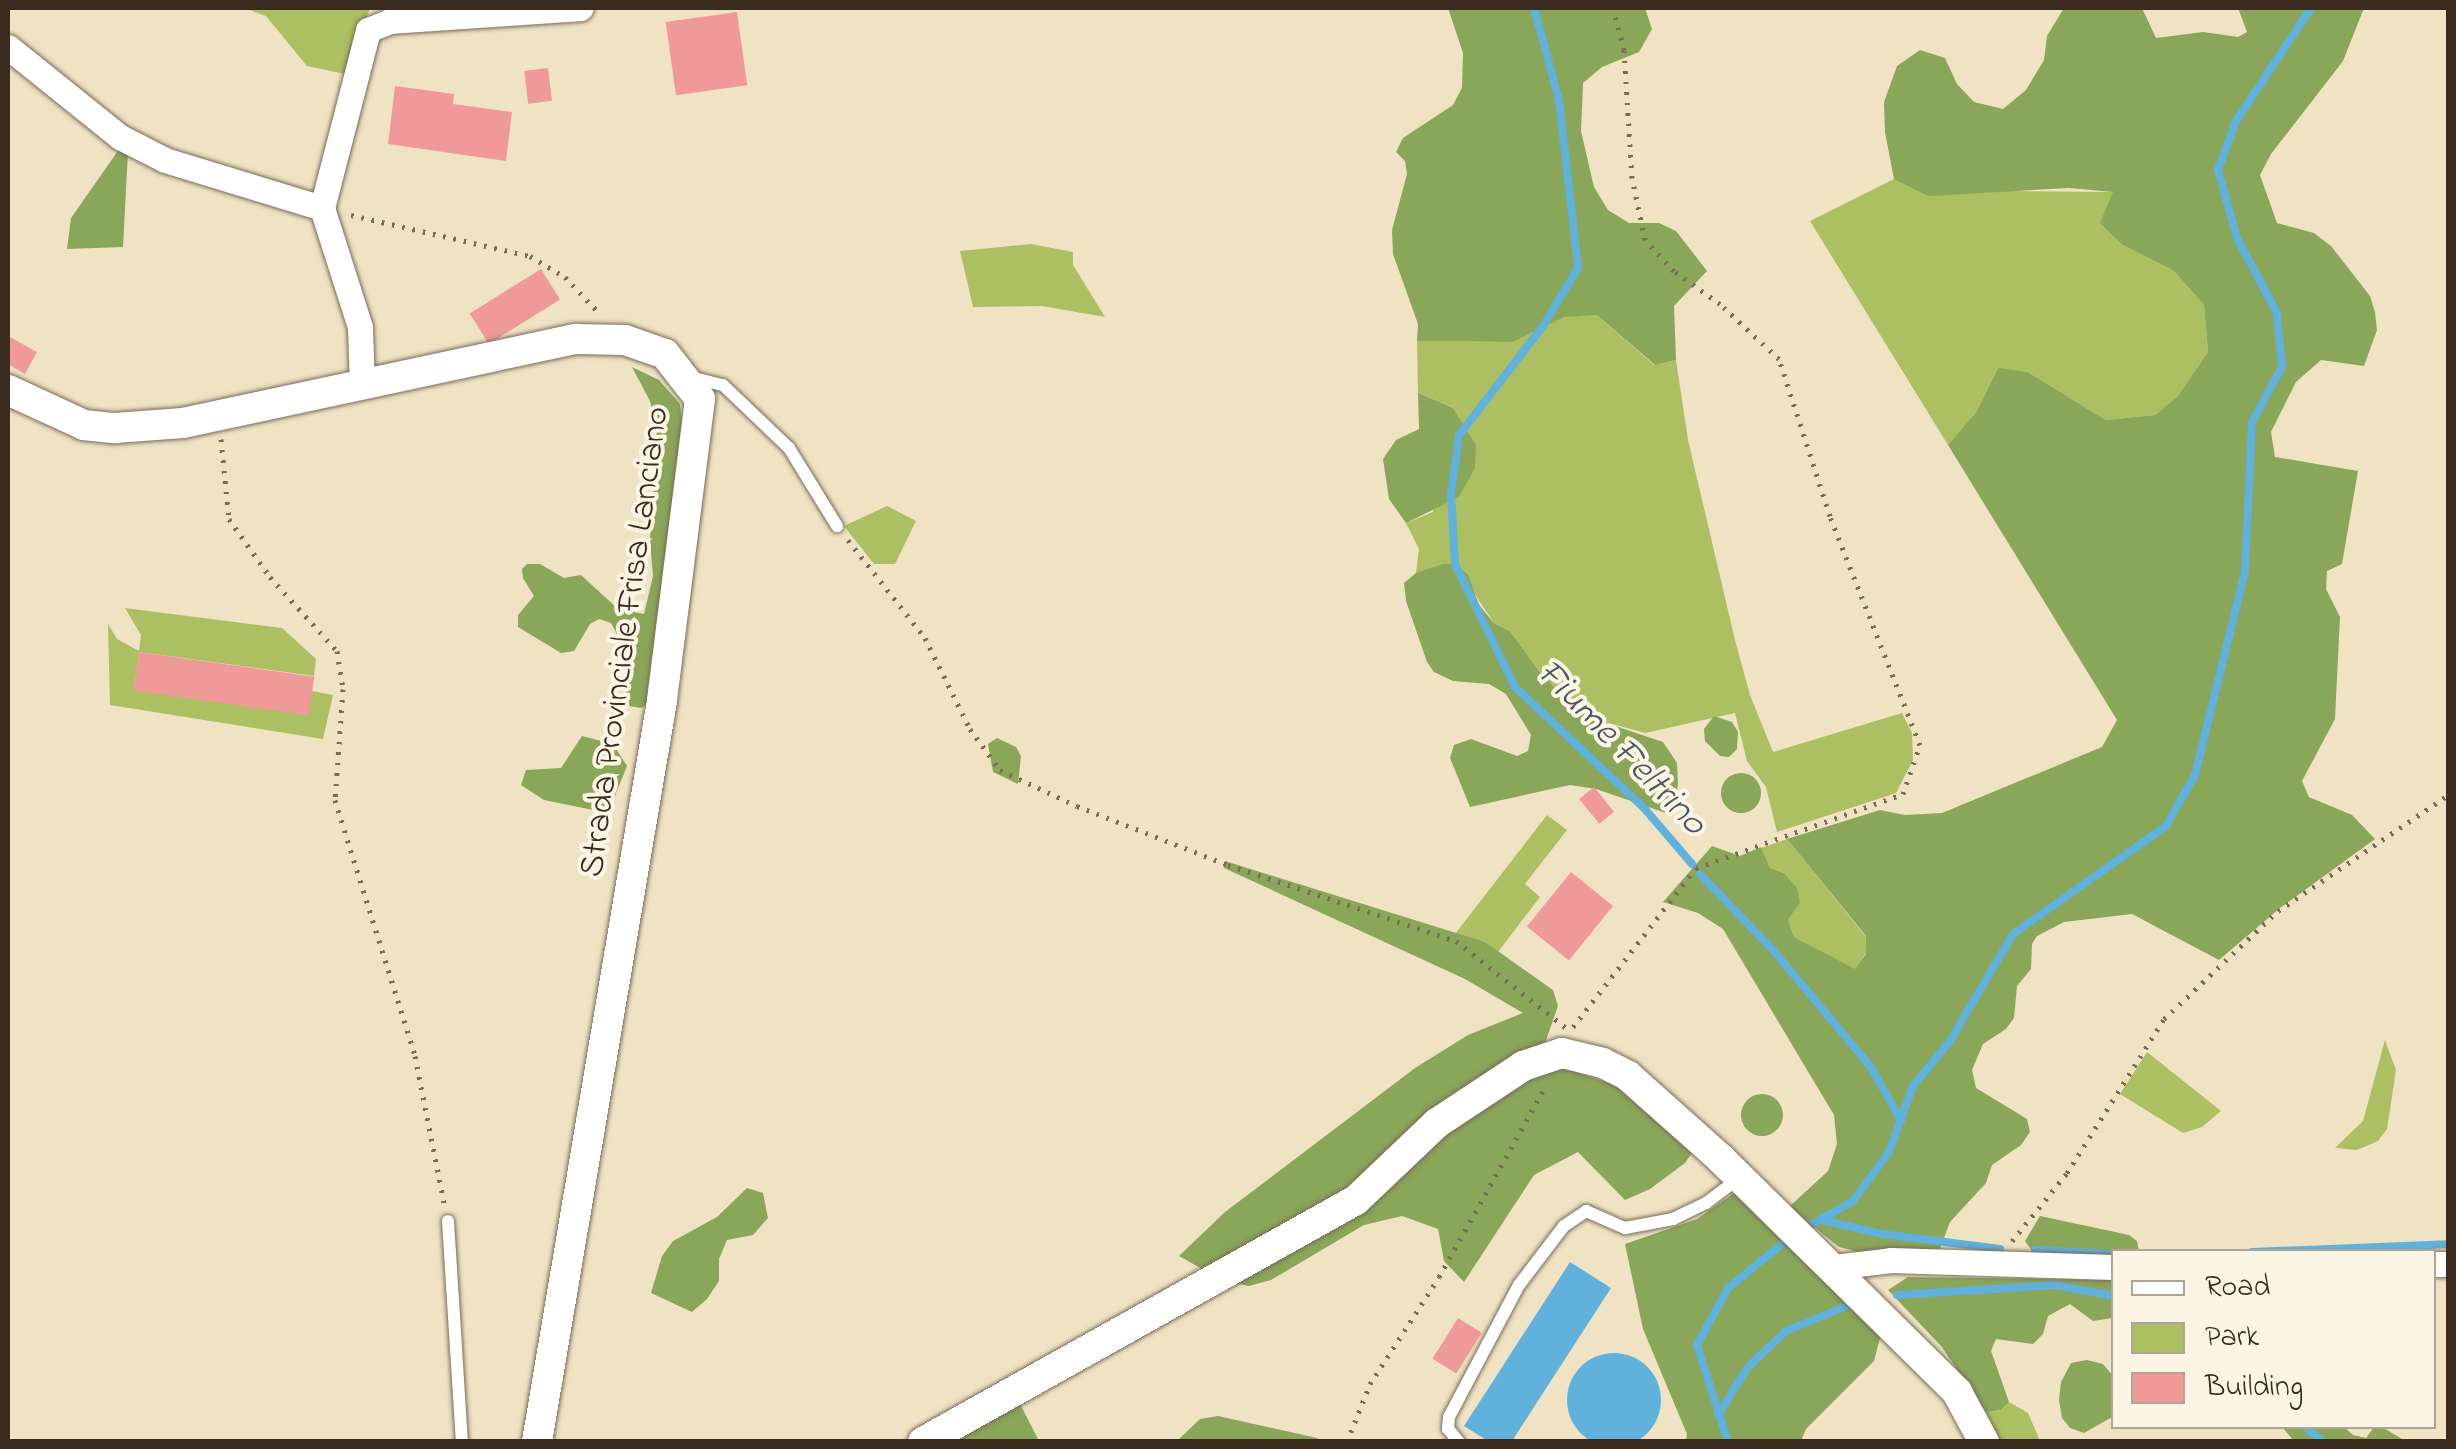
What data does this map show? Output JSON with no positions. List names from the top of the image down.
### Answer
{
  "streets": {
    "street": ["Strada Provinciale Frisa Lanciano"]
  },
  "water": ["Fiume Feltrino"],
  "legend": ["Road", "Park", "Building"]
}
